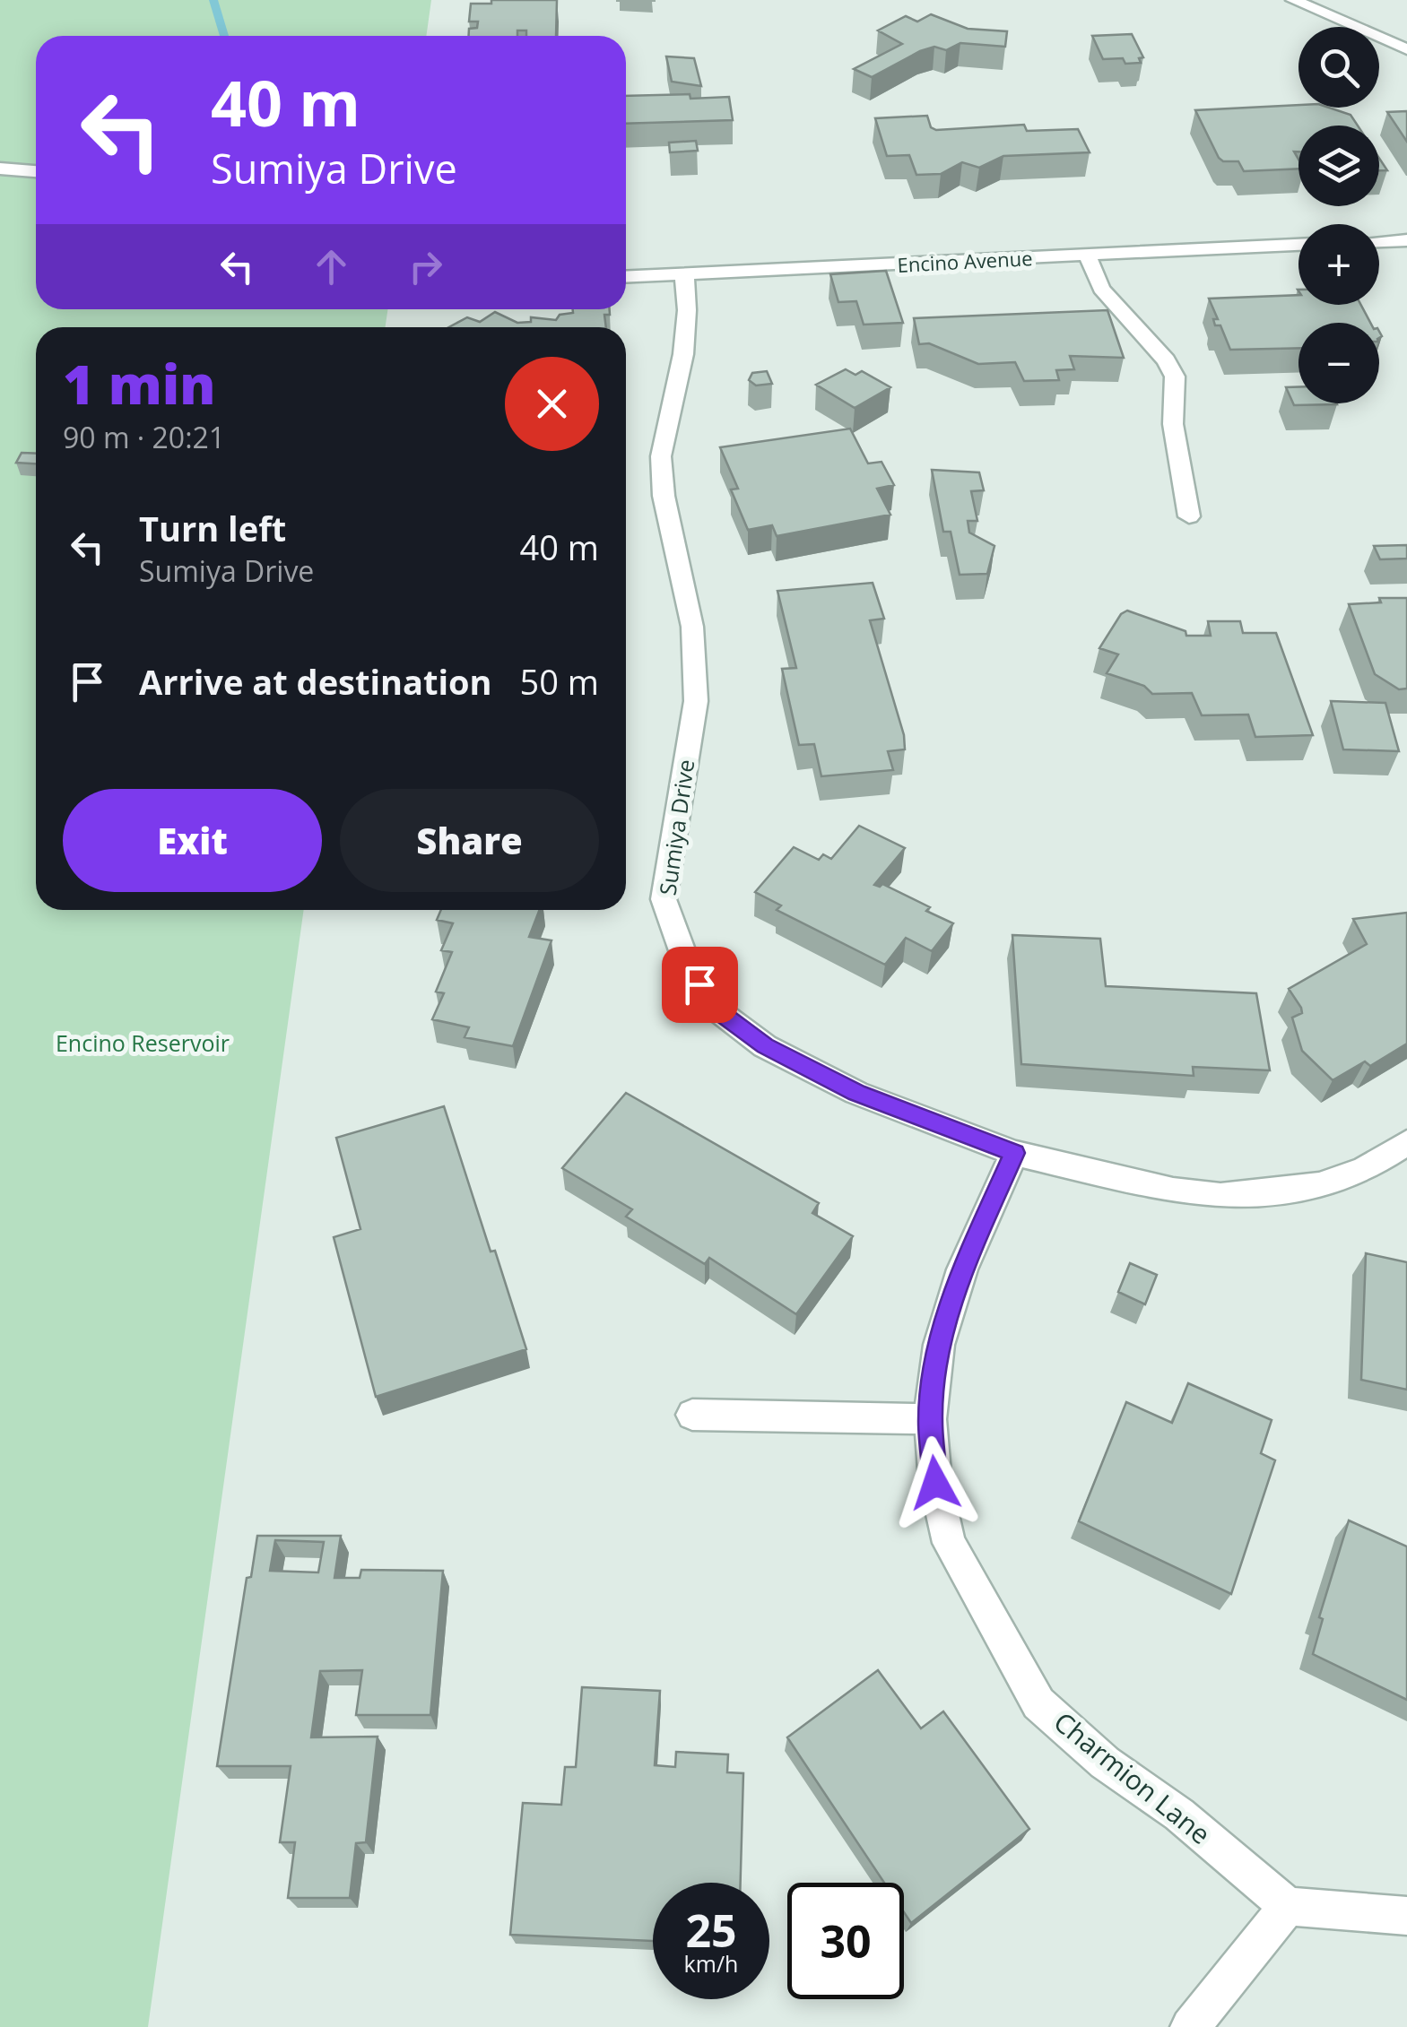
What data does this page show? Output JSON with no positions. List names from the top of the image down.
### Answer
{
  "streets": {
    "street": ["Encino Avenue", "Sumiya Drive", "Charmion Lane"]
  },
  "crossings": [
    ["Encino Avenue", "Sumiya Drive"],
    ["Sumiya Drive", "Charmion Lane"]
  ],
  "parks": ["Encino Reservoir"],
  "page": {
    "map_buttons": ["+", "−"],
    "turn": ["40 m", "Sumiya Drive"],
    "heading": ["1 min", "90 m · 20:21"],
    "list": [
      {
        "name": "Turn left",
        "note": "Sumiya Drive",
        "value": "40 m"
      },
      {
        "name": "Arrive at destination",
        "value": "50 m"
      }
    ],
    "buttons": ["Exit", "Share"],
    "speed": "25 km/h",
    "limit": "30"
  }
}
